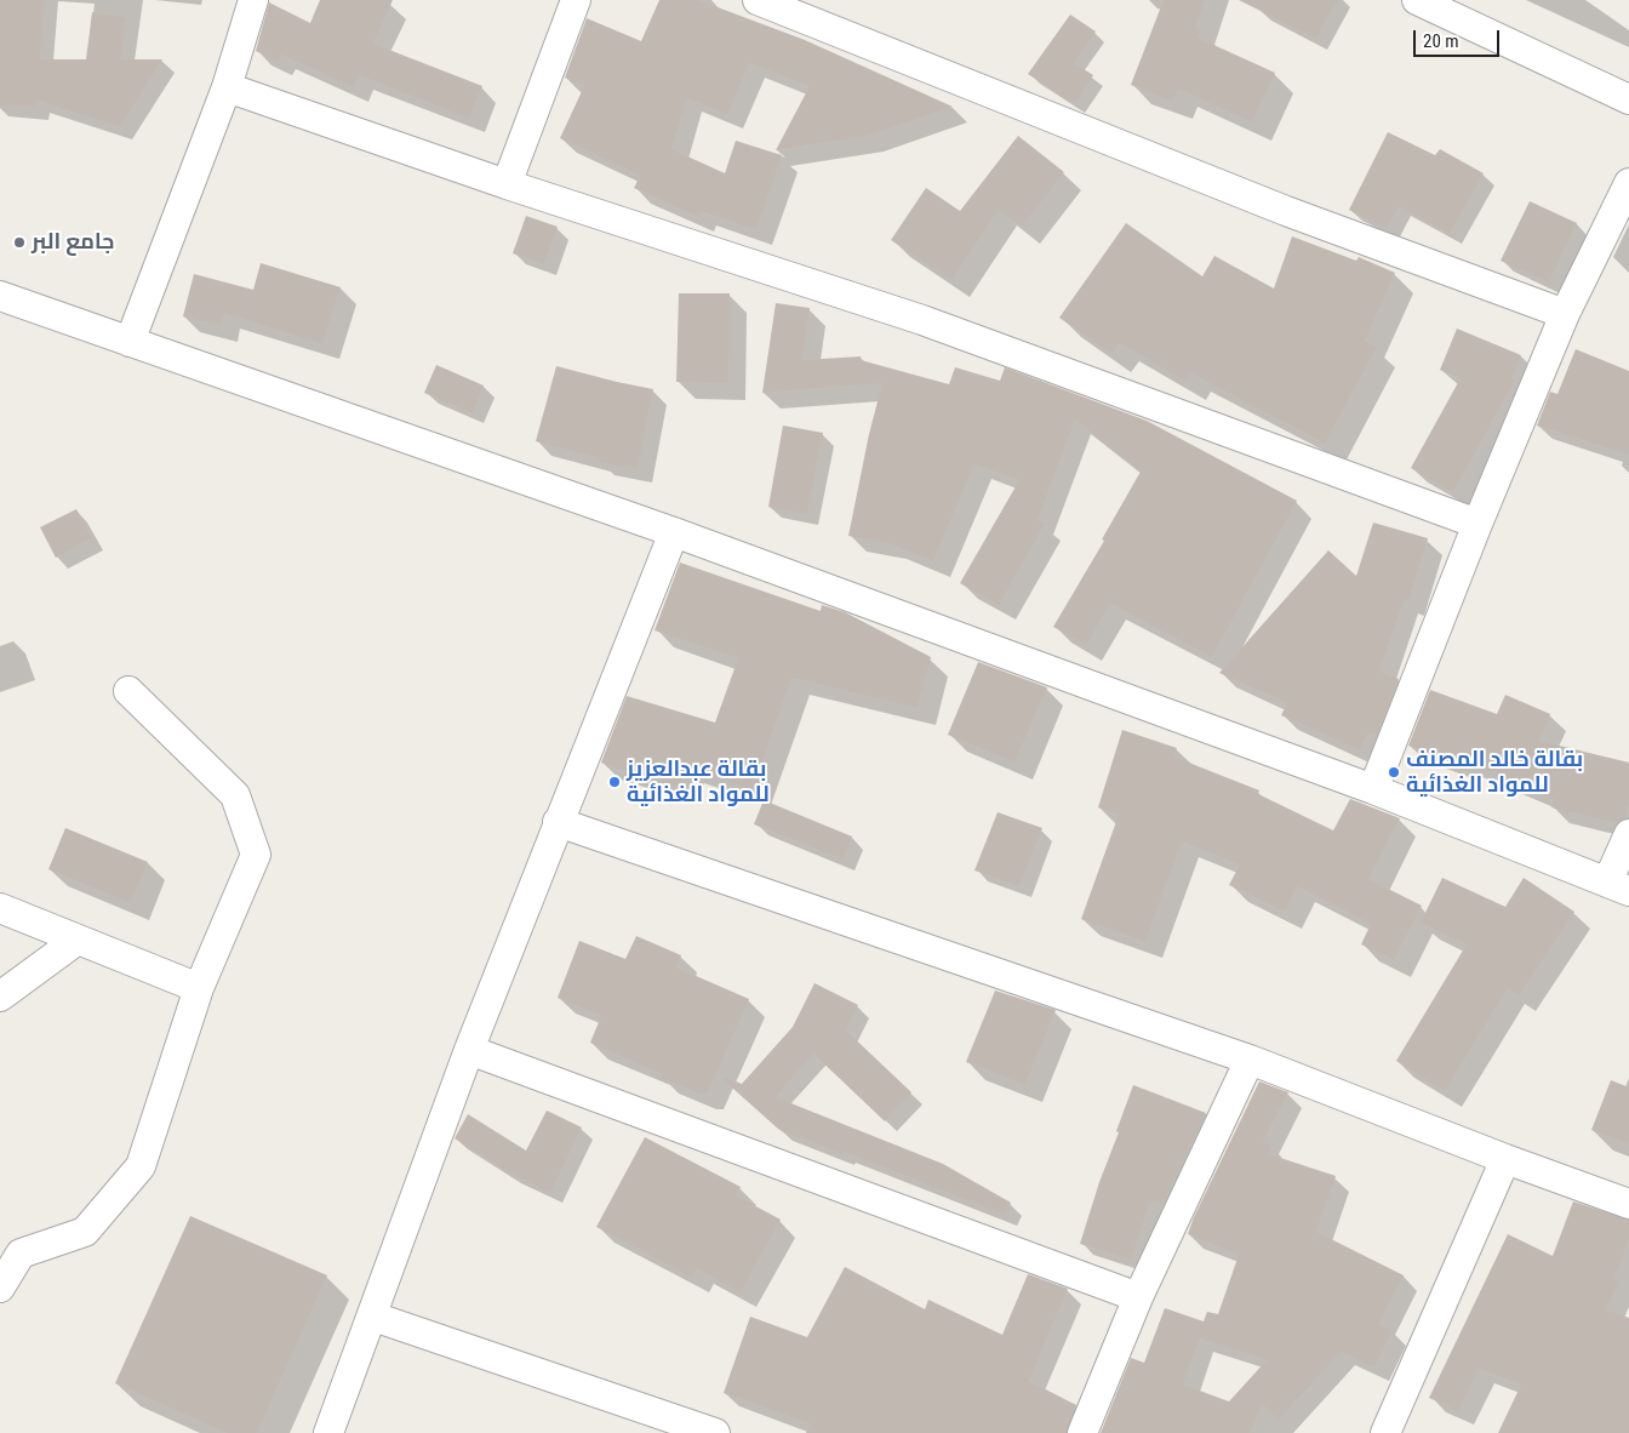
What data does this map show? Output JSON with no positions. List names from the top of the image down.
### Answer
{
  "places": ["جامع البر", "بقالة خالد المصنف للمواد الغذائية", "بقالة عبدالعزيز للمواد الغذائية"],
  "scale_bar": "20 m"
}
